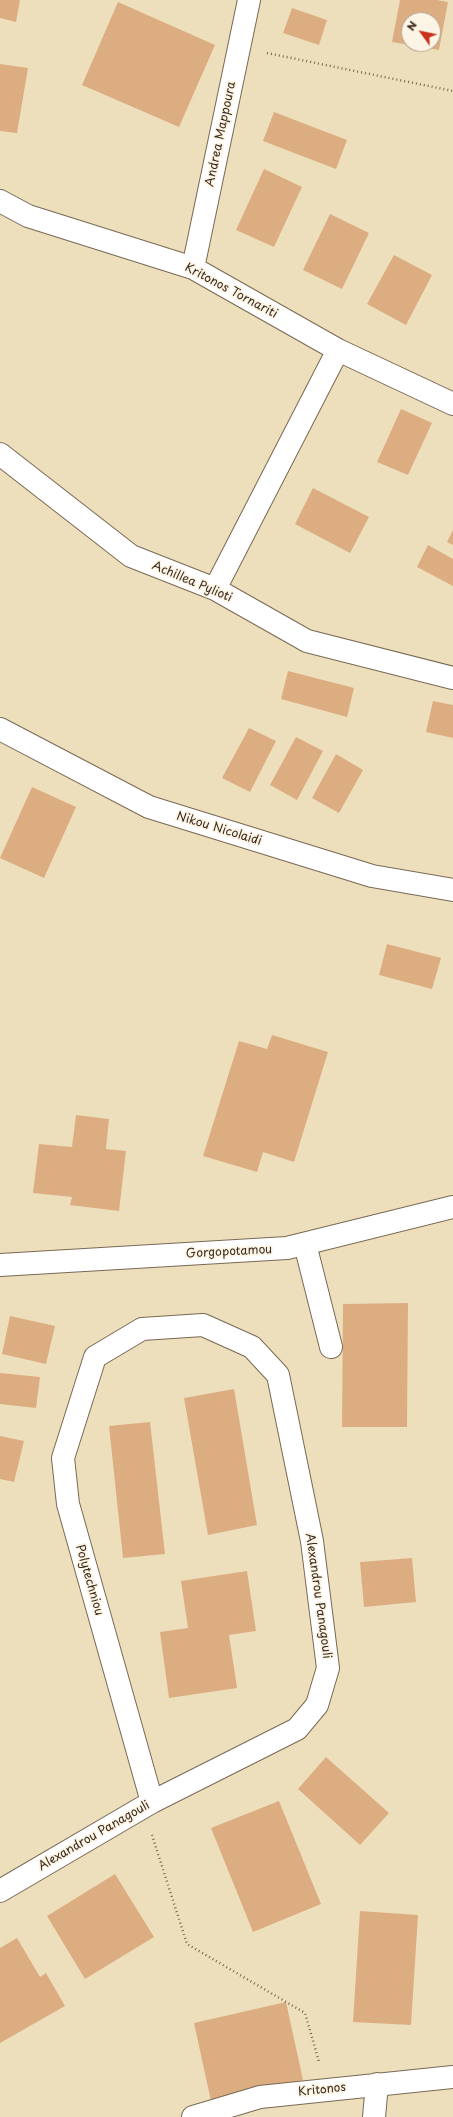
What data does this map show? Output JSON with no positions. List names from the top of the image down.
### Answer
{
  "streets": {
    "street": [
      "Andrea Mappoura",
      "Kritonos Tornariti",
      "Achillea Pylioti",
      "Nikou Nicolaidi",
      "Gorgopotamou",
      "Polytechniou",
      "Alexandrou Panagouli",
      "Kritonos"
    ]
  },
  "crossings": [
    ["Andrea Mappoura", "Kritonos Tornariti"],
    ["Polytechniou", "Alexandrou Panagouli"]
  ],
  "north": "top left"
}
